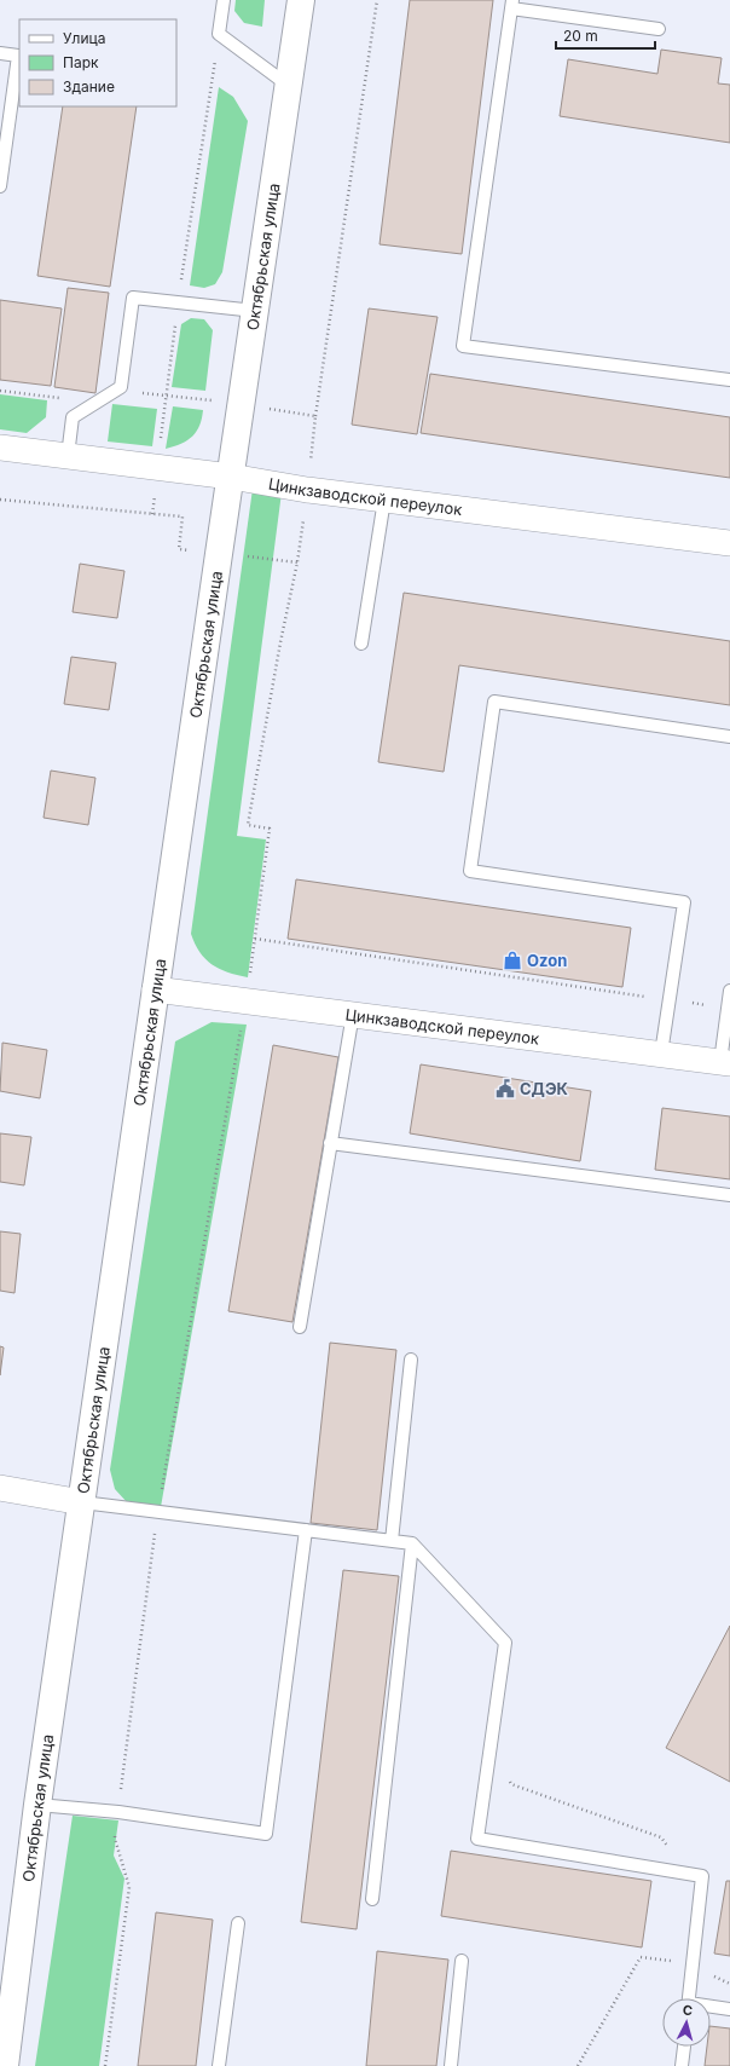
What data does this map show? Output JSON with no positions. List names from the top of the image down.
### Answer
{
  "streets": {
    "street": ["Октябрьская улица", "Цинкзаводской переулок"]
  },
  "crossings": [
    ["Октябрьская улица", "Цинкзаводской переулок"]
  ],
  "places": {
    "shop": ["Ozon"],
    "public building": ["СДЭК"]
  },
  "legend": ["Улица", "Парк", "Здание"],
  "scale_bar": "20 m",
  "north": "top"
}
